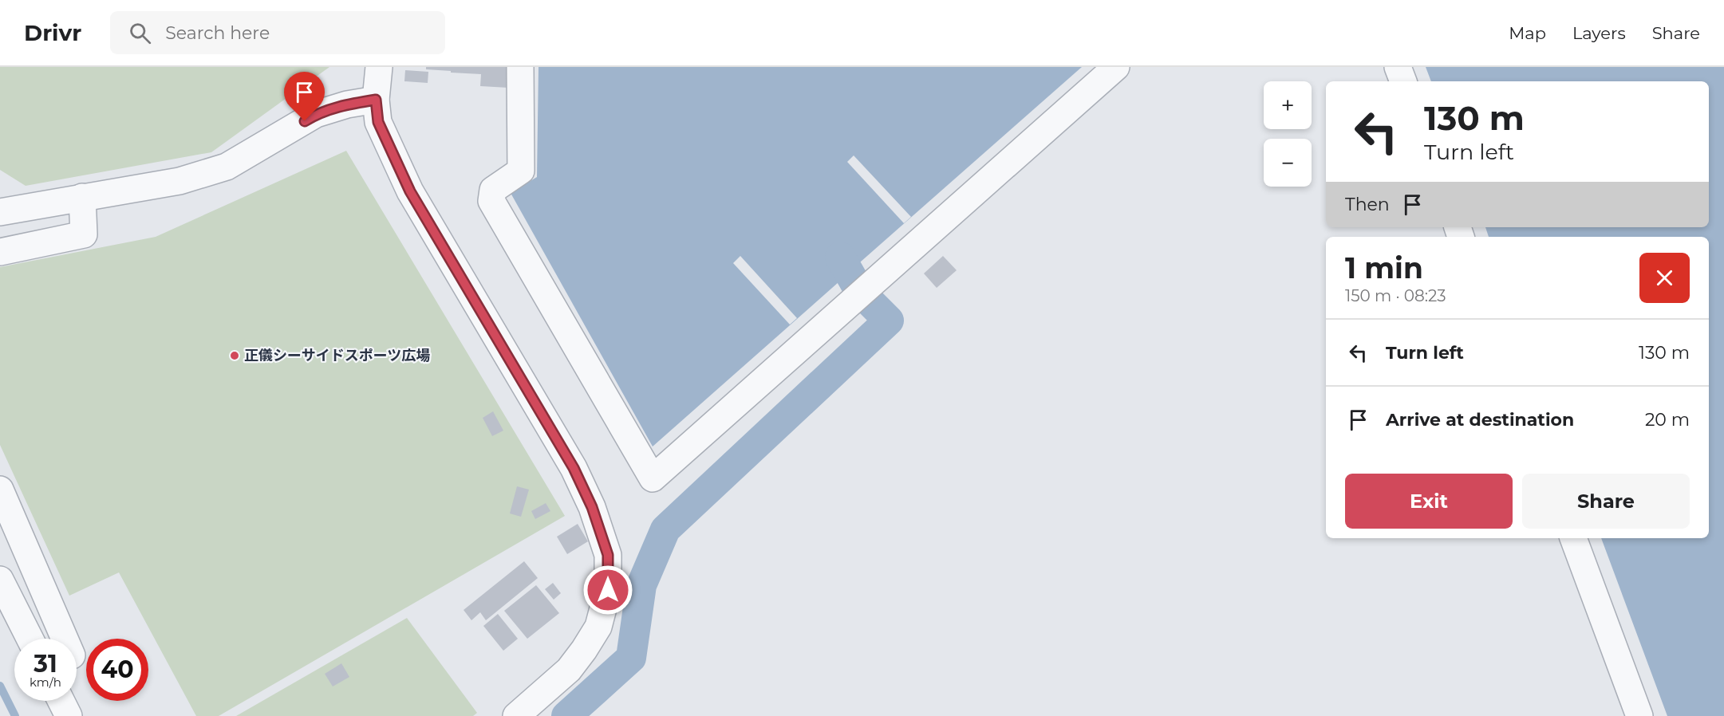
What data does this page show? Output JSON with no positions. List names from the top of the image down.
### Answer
{
  "places": ["正儀シーサイドスポーツ広場"],
  "page": {
    "header": "Drivr",
    "search": "Search here",
    "nav": ["Map", "Layers", "Share"],
    "map_buttons": ["+", "−"],
    "turn": ["130 m", "Turn left"],
    "then": "Then",
    "heading": ["1 min", "150 m · 08:23"],
    "list": [
      {
        "name": "Turn left",
        "value": "130 m"
      },
      {
        "name": "Arrive at destination",
        "value": "20 m"
      }
    ],
    "buttons": ["Exit", "Share"],
    "speed": "31 km/h",
    "limit": "40"
  }
}
